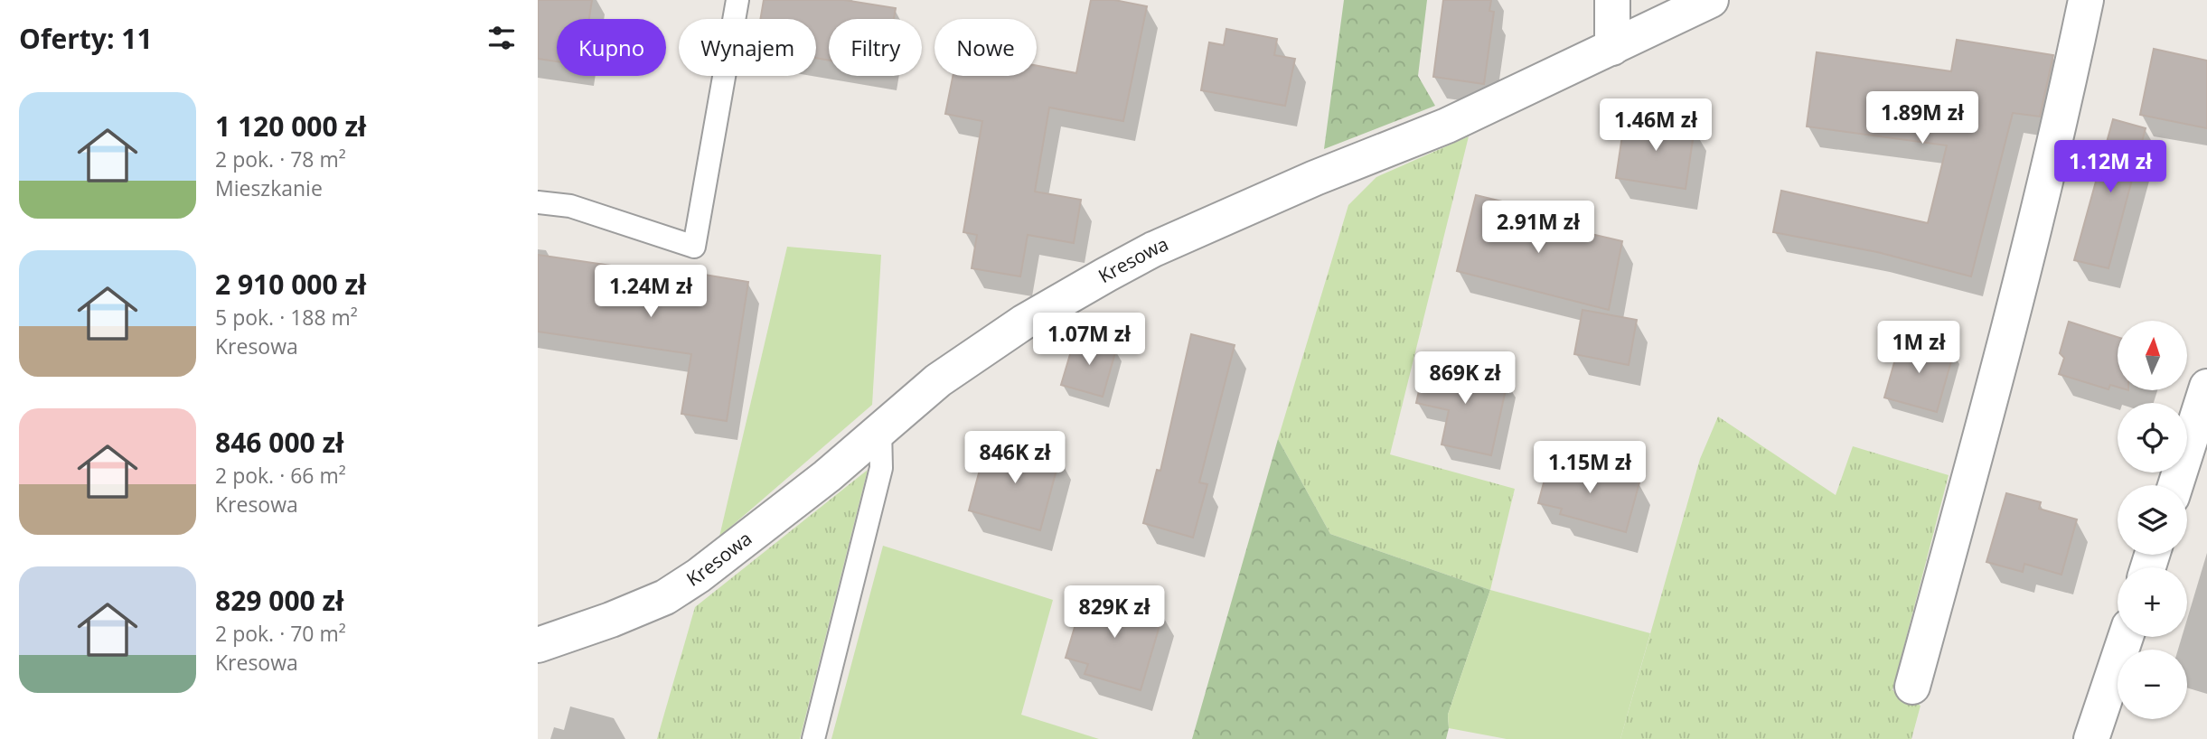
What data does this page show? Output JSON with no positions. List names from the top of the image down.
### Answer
{
  "streets": {
    "street": ["Kresowa"]
  },
  "north": "top",
  "page": {
    "heading": "Oferty: 11",
    "chip": [
      "Kupno",
      "Wynajem",
      "Filtry",
      "Nowe"
    ],
    "list": [
      {
        "name": "1 120 000 zł",
        "note": "2 pok. · 78 m² · Mieszkanie"
      },
      {
        "name": "2 910 000 zł",
        "note": "5 pok. · 188 m² · Kresowa"
      },
      {
        "name": "846 000 zł",
        "note": "2 pok. · 66 m² · Kresowa"
      },
      {
        "name": "829 000 zł",
        "note": "2 pok. · 70 m² · Kresowa"
      }
    ],
    "price": [
      "1.89M zł",
      "1.46M zł",
      "1.12M zł",
      "2.91M zł",
      "1.24M zł",
      "1.07M zł",
      "1M zł",
      "869K zł",
      "846K zł",
      "1.15M zł",
      "829K zł"
    ],
    "map_buttons": ["+", "−"]
  }
}
